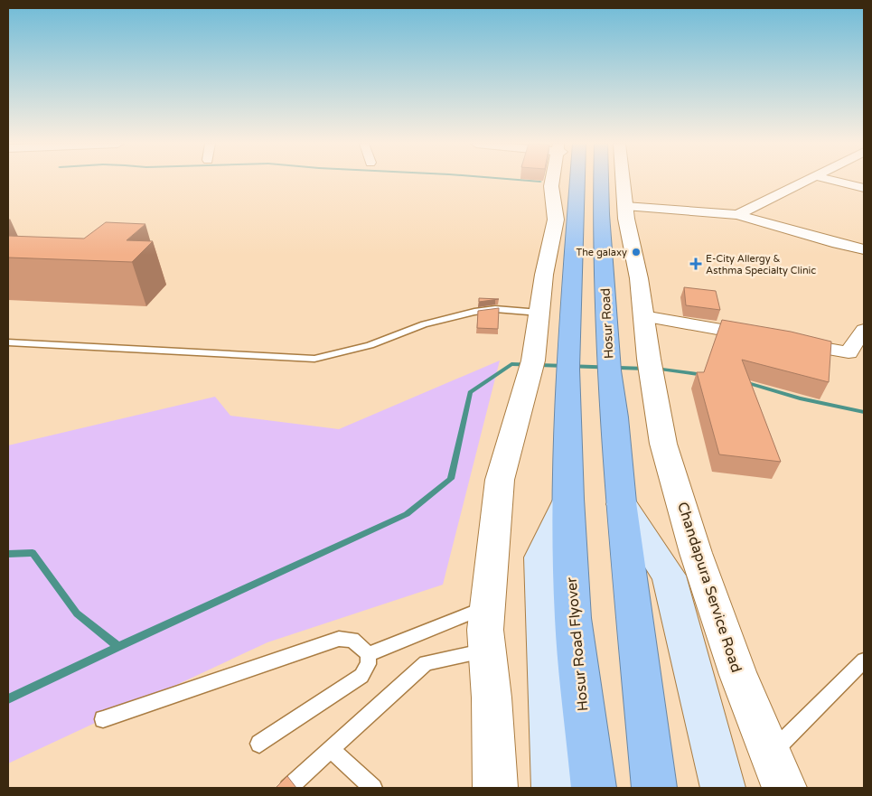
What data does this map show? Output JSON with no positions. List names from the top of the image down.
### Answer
{
  "streets": {
    "highway": ["Hosur Road", "Hosur Road Flyover"],
    "street": ["Chandapura Service Road"]
  },
  "places": {
    "other": ["The galaxy"],
    "health": ["E-City Allergy & Asthma Specialty Clinic"]
  }
}
